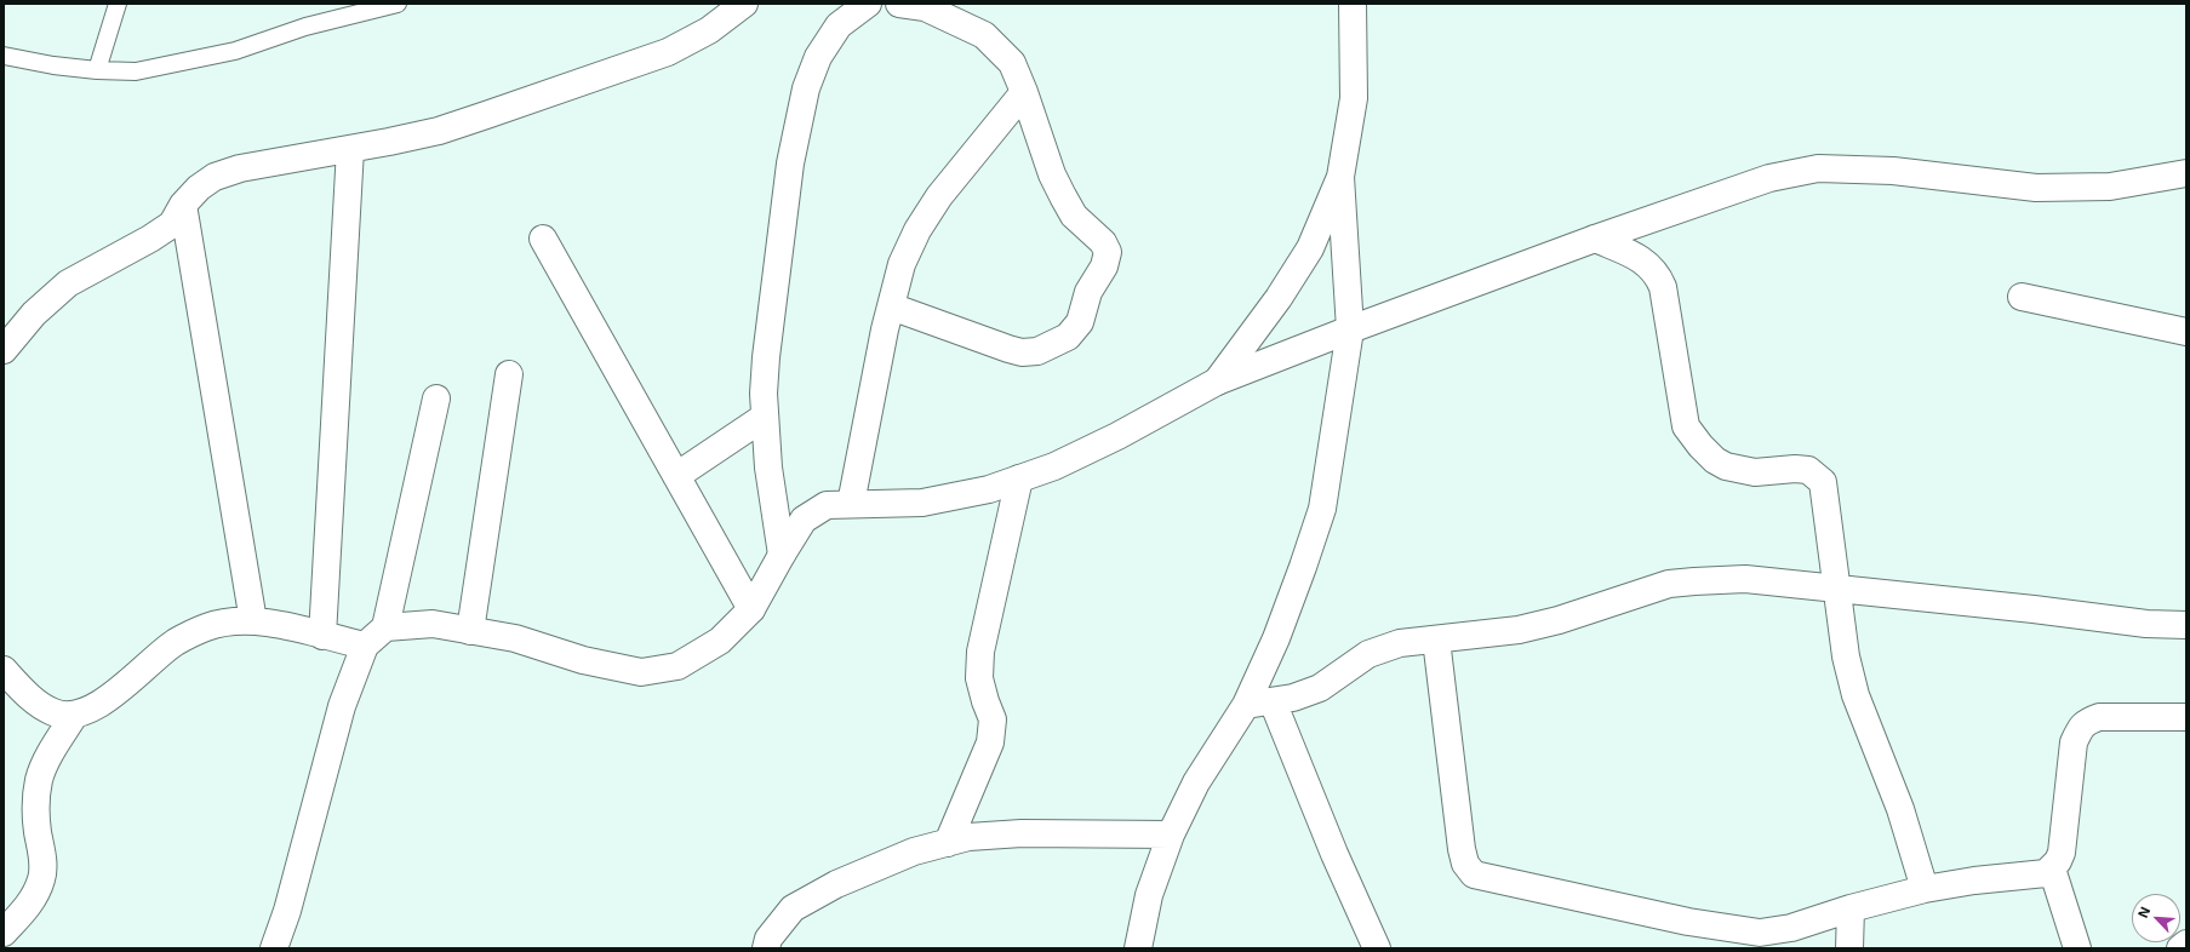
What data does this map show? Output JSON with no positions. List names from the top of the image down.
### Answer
{
  "north": "top left"
}
